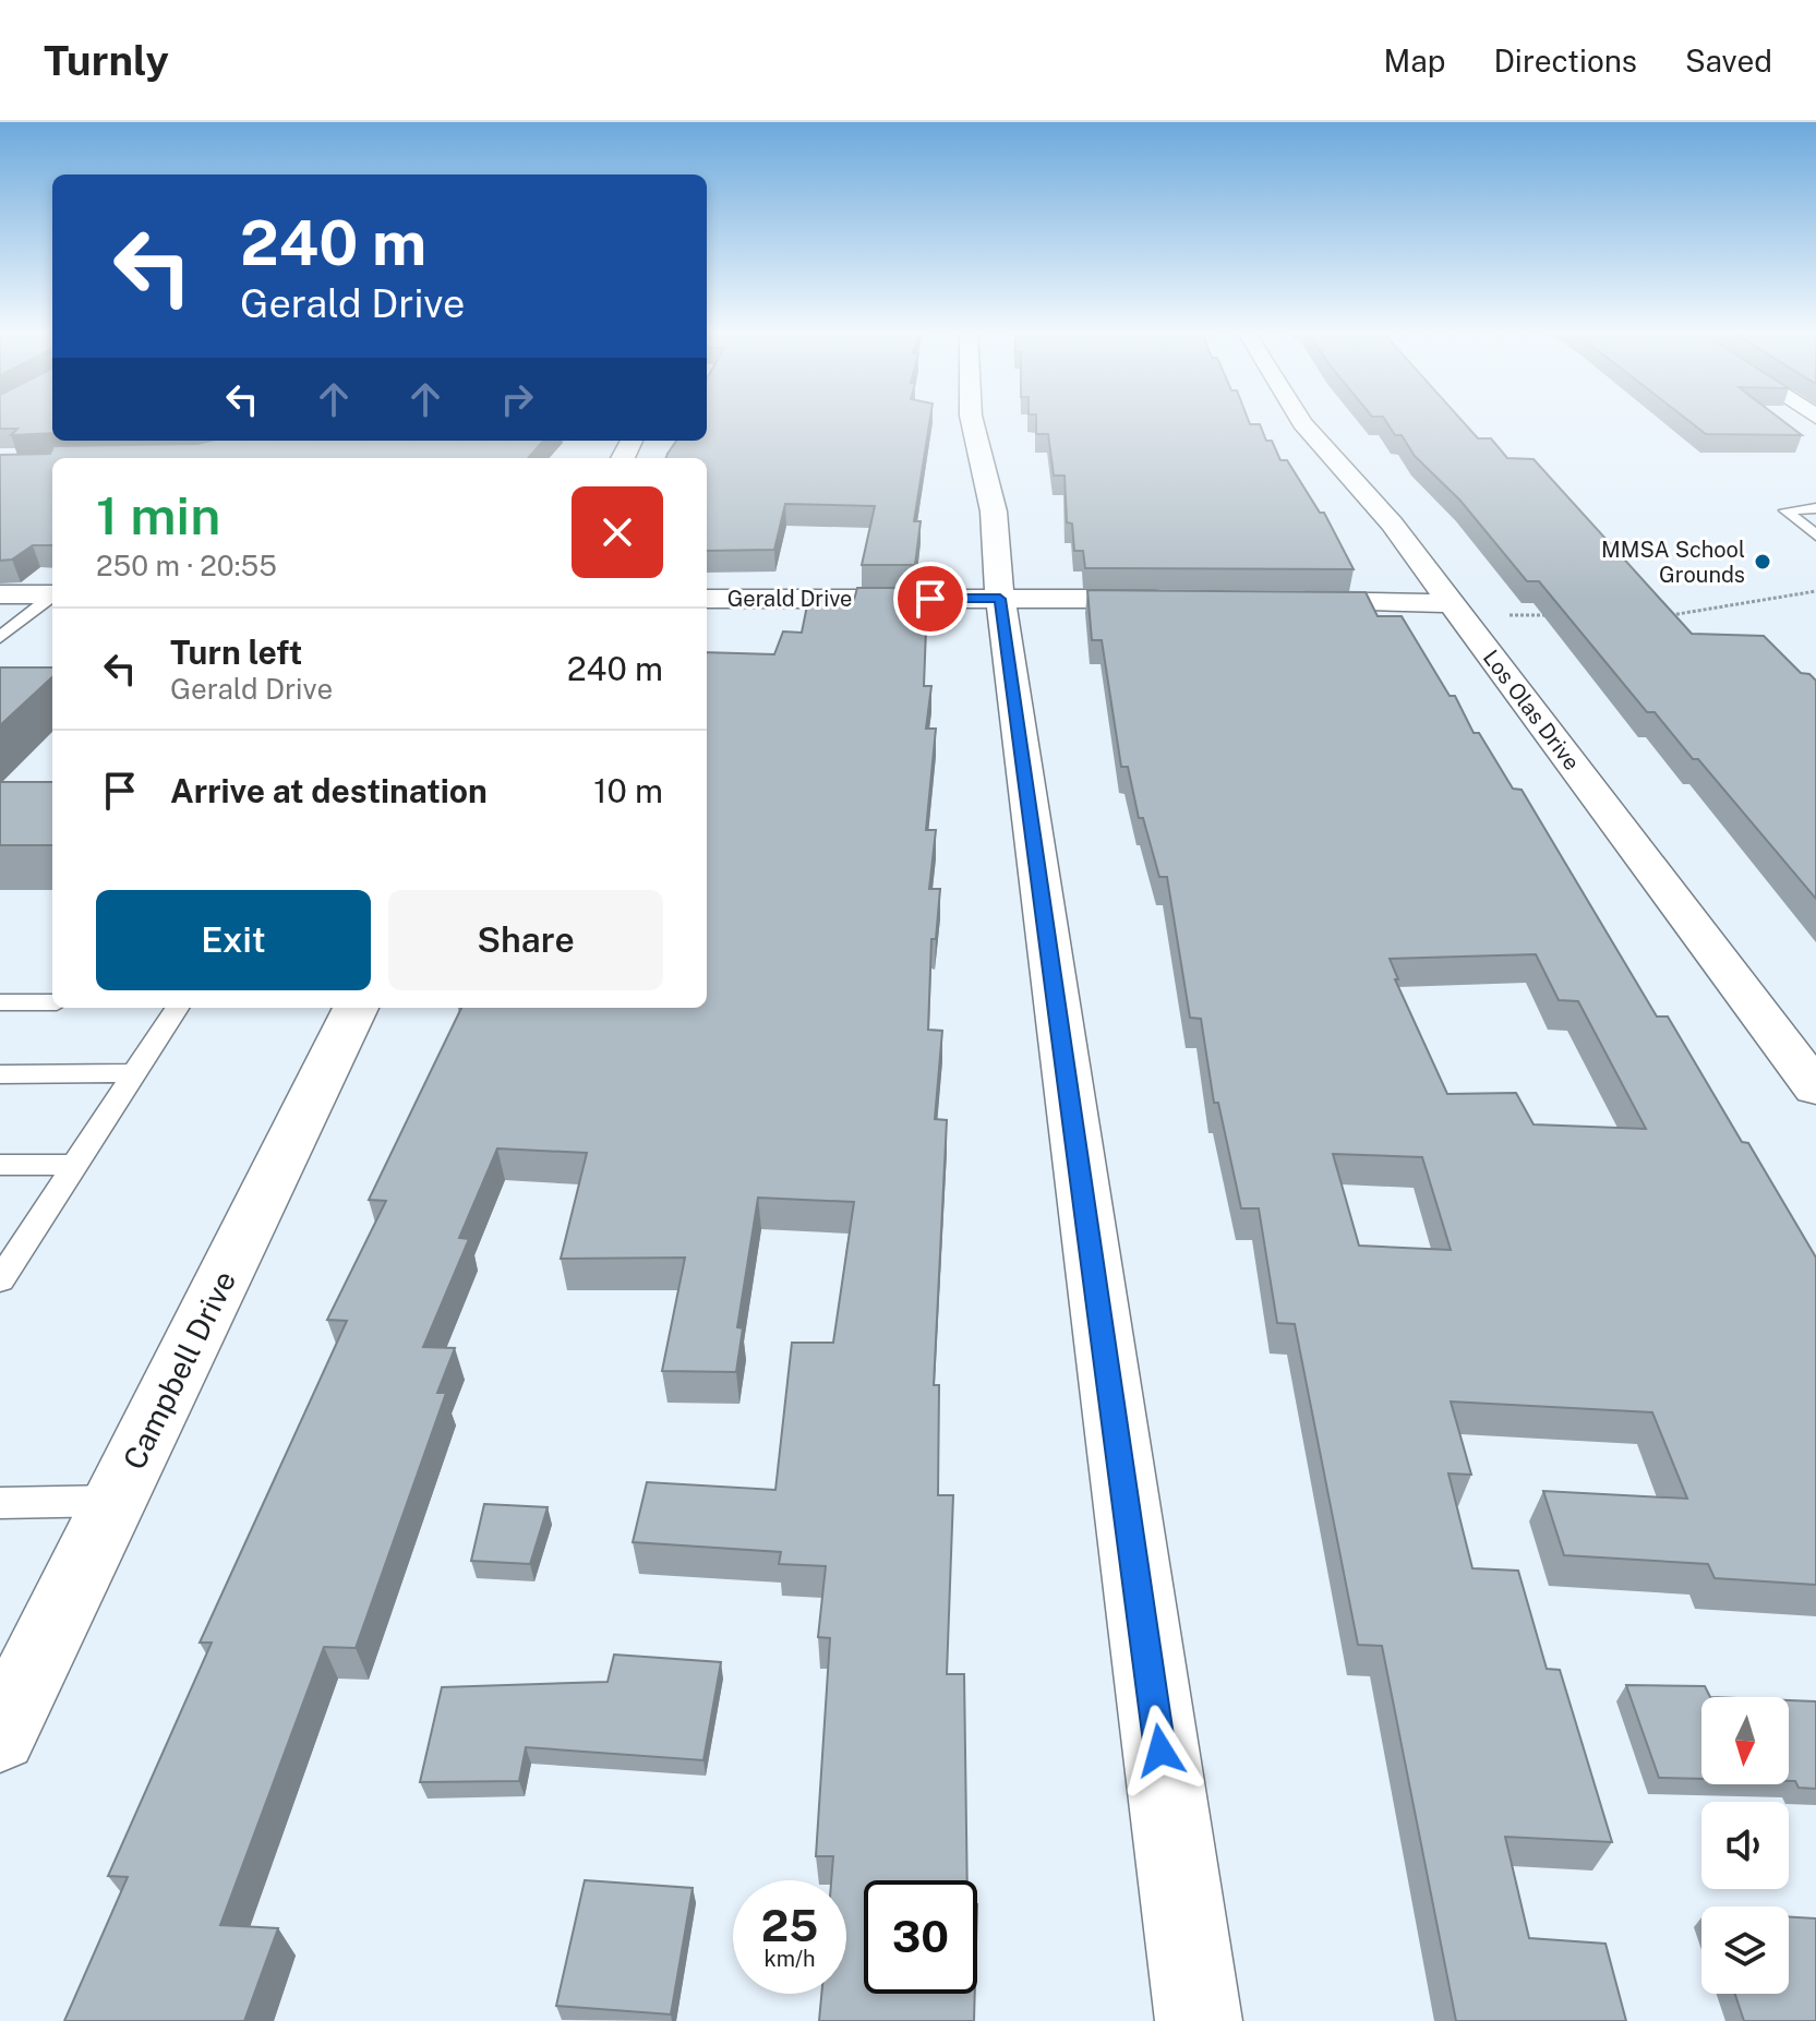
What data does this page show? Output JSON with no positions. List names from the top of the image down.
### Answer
{
  "streets": {
    "street": ["Gerald Drive", "Los Olas Drive", "Campbell Drive"]
  },
  "places": ["MMSA School Grounds"],
  "north": "bottom",
  "page": {
    "header": "Turnly",
    "nav": ["Map", "Directions", "Saved"],
    "turn": ["240 m", "Gerald Drive"],
    "heading": ["1 min", "250 m · 20:55"],
    "list": [
      {
        "name": "Turn left",
        "note": "Gerald Drive",
        "value": "240 m"
      },
      {
        "name": "Arrive at destination",
        "value": "10 m"
      }
    ],
    "buttons": ["Exit", "Share"],
    "speed": "25 km/h",
    "limit": "30"
  }
}
